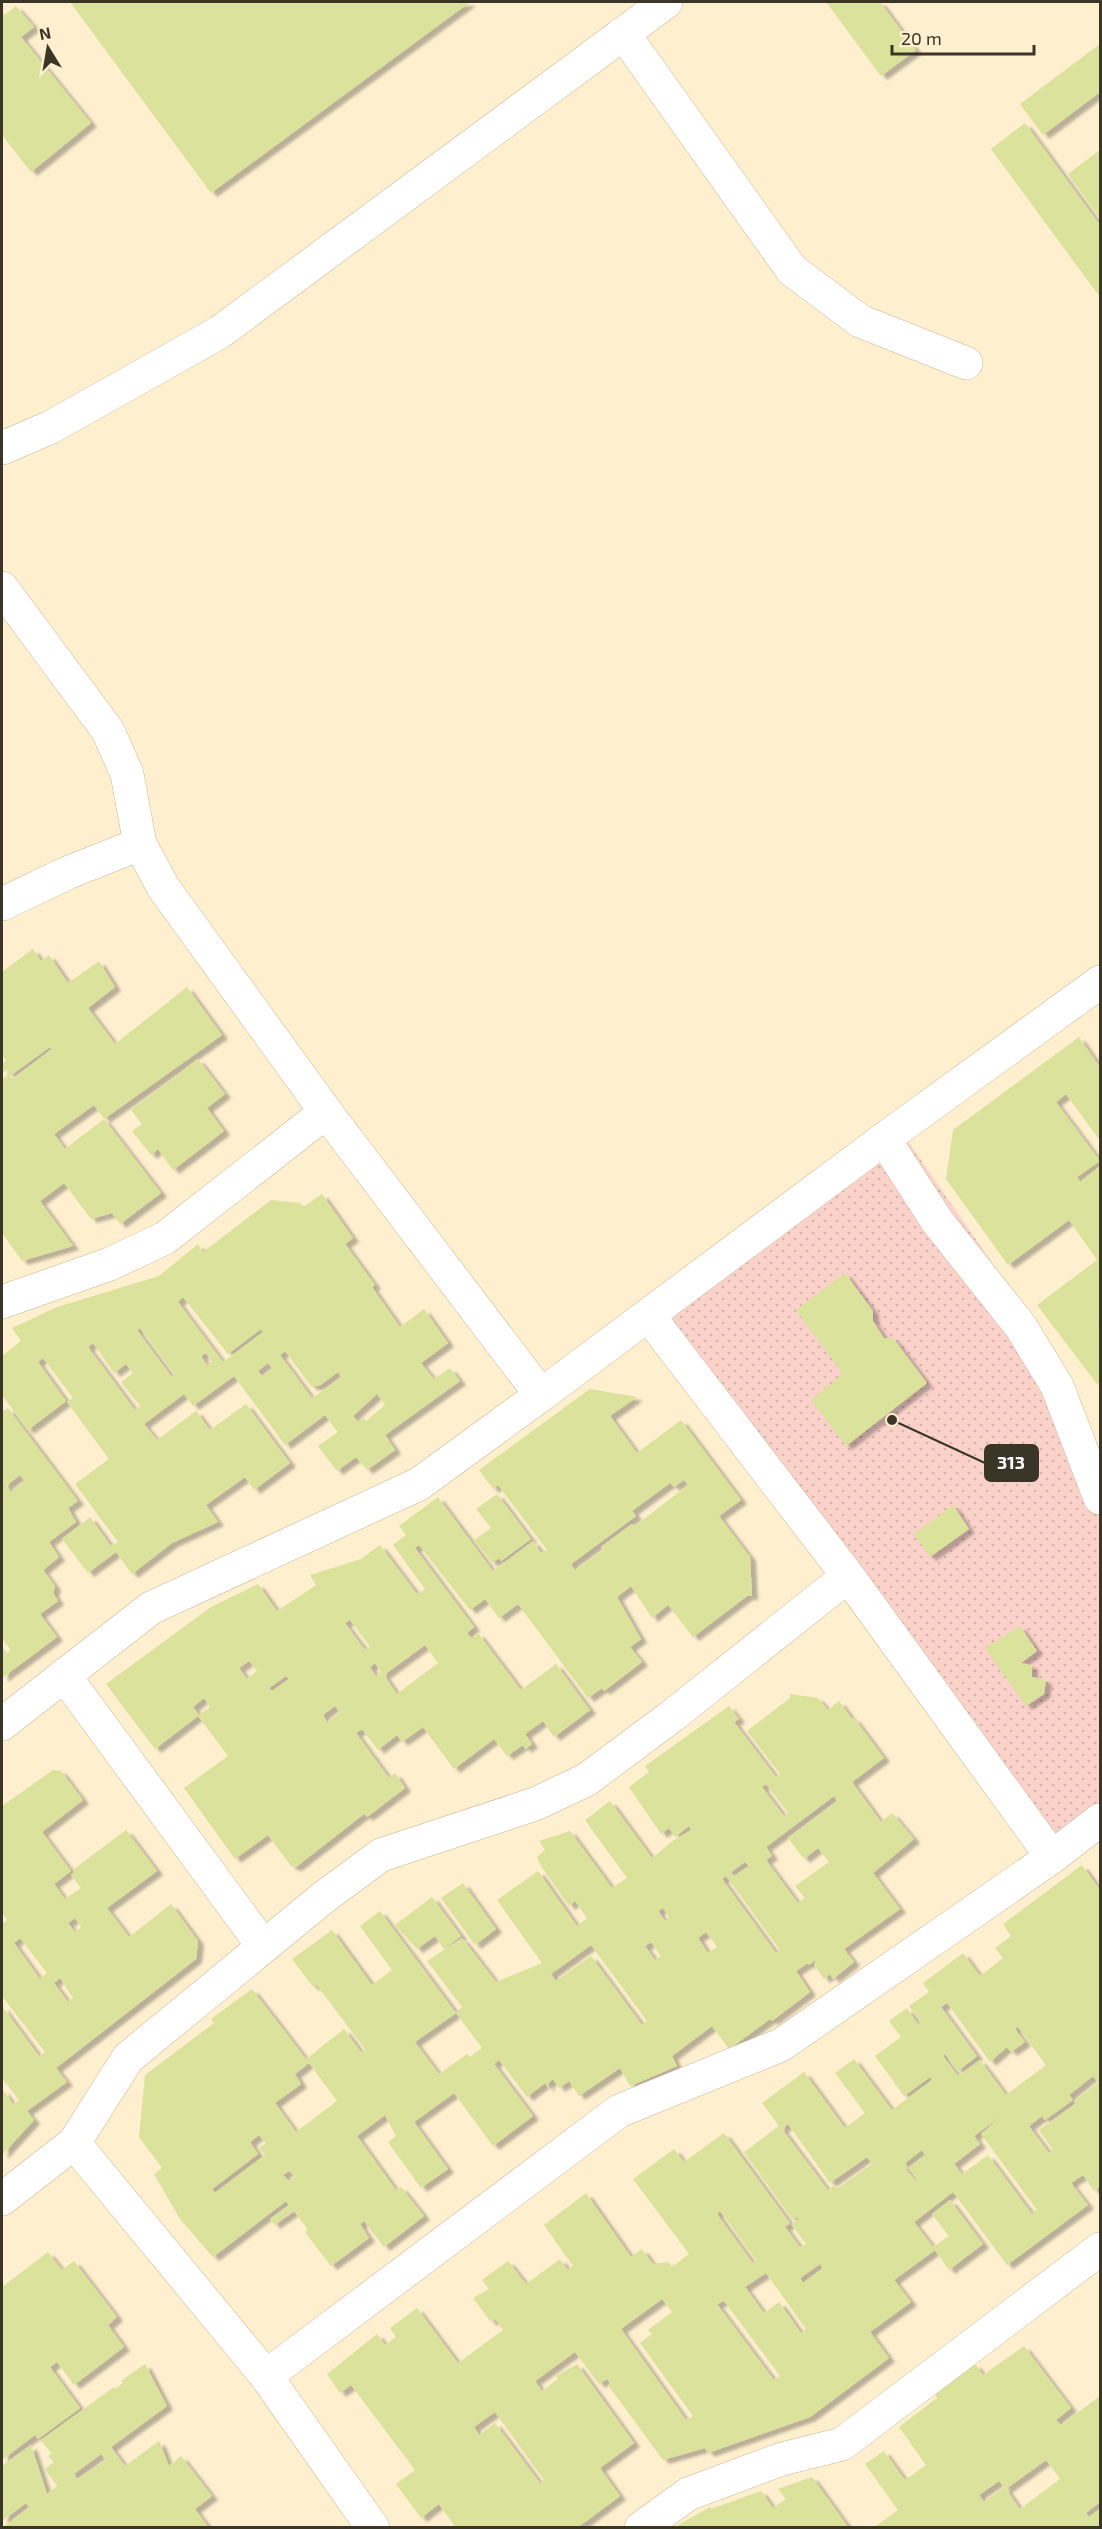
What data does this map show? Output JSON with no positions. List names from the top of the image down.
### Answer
{
  "places": ["313"],
  "scale_bar": "20 m",
  "north": "top"
}
